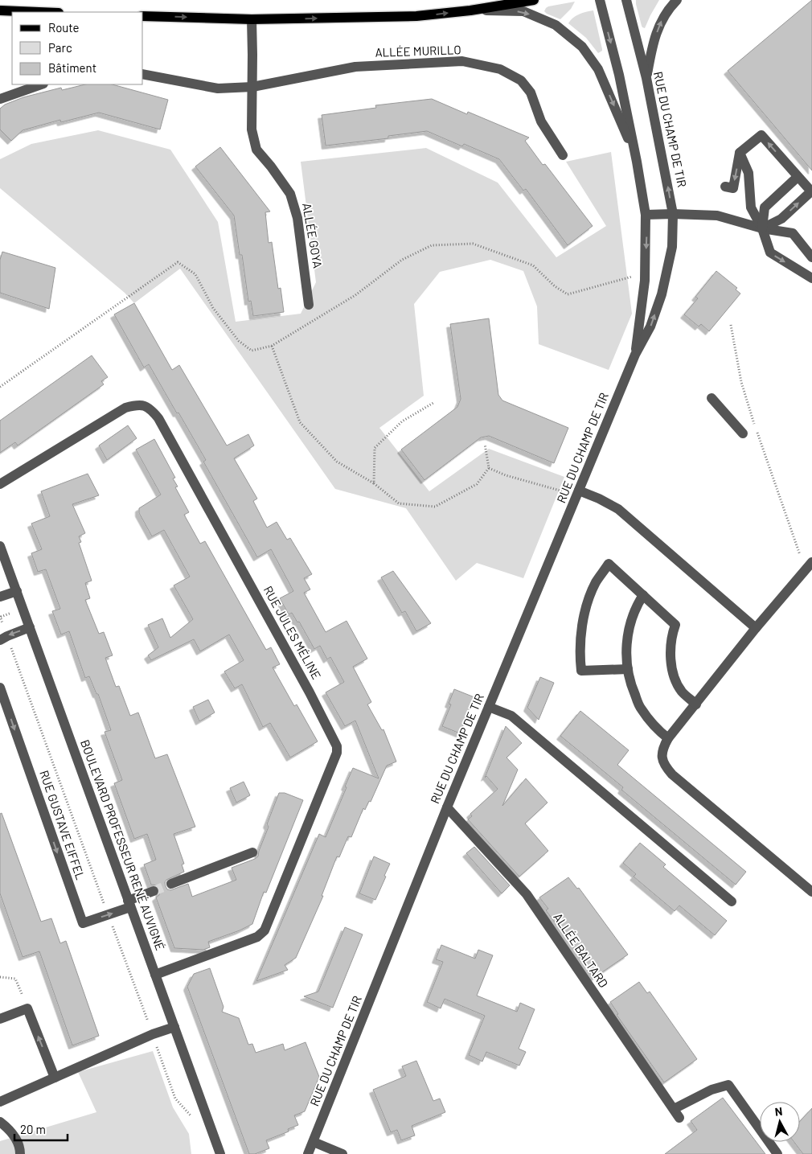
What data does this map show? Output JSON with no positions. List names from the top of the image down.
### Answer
{
  "streets": {
    "street": [
      "ALLÉE MURILLO",
      "RUE DU CHAMP DE TIR",
      "ALLÉE GOYA",
      "RUE JULES MÉLINE",
      "RUE GUSTAVE EIFFEL",
      "BOULEVARD PROFESSEUR RENÉ AUVIGNÉ",
      "ALLÉE BALTARD"
    ]
  },
  "crossings": [
    ["ALLÉE MURILLO", "ALLÉE GOYA"],
    ["RUE DU CHAMP DE TIR", "ALLÉE BALTARD"],
    ["RUE JULES MÉLINE", "BOULEVARD PROFESSEUR RENÉ AUVIGNÉ"],
    ["RUE GUSTAVE EIFFEL", "BOULEVARD PROFESSEUR RENÉ AUVIGNÉ"]
  ],
  "one_way": ["RUE GUSTAVE EIFFEL"],
  "legend": ["Route", "Parc", "Bâtiment"],
  "scale_bar": "20 m",
  "north": "top"
}
